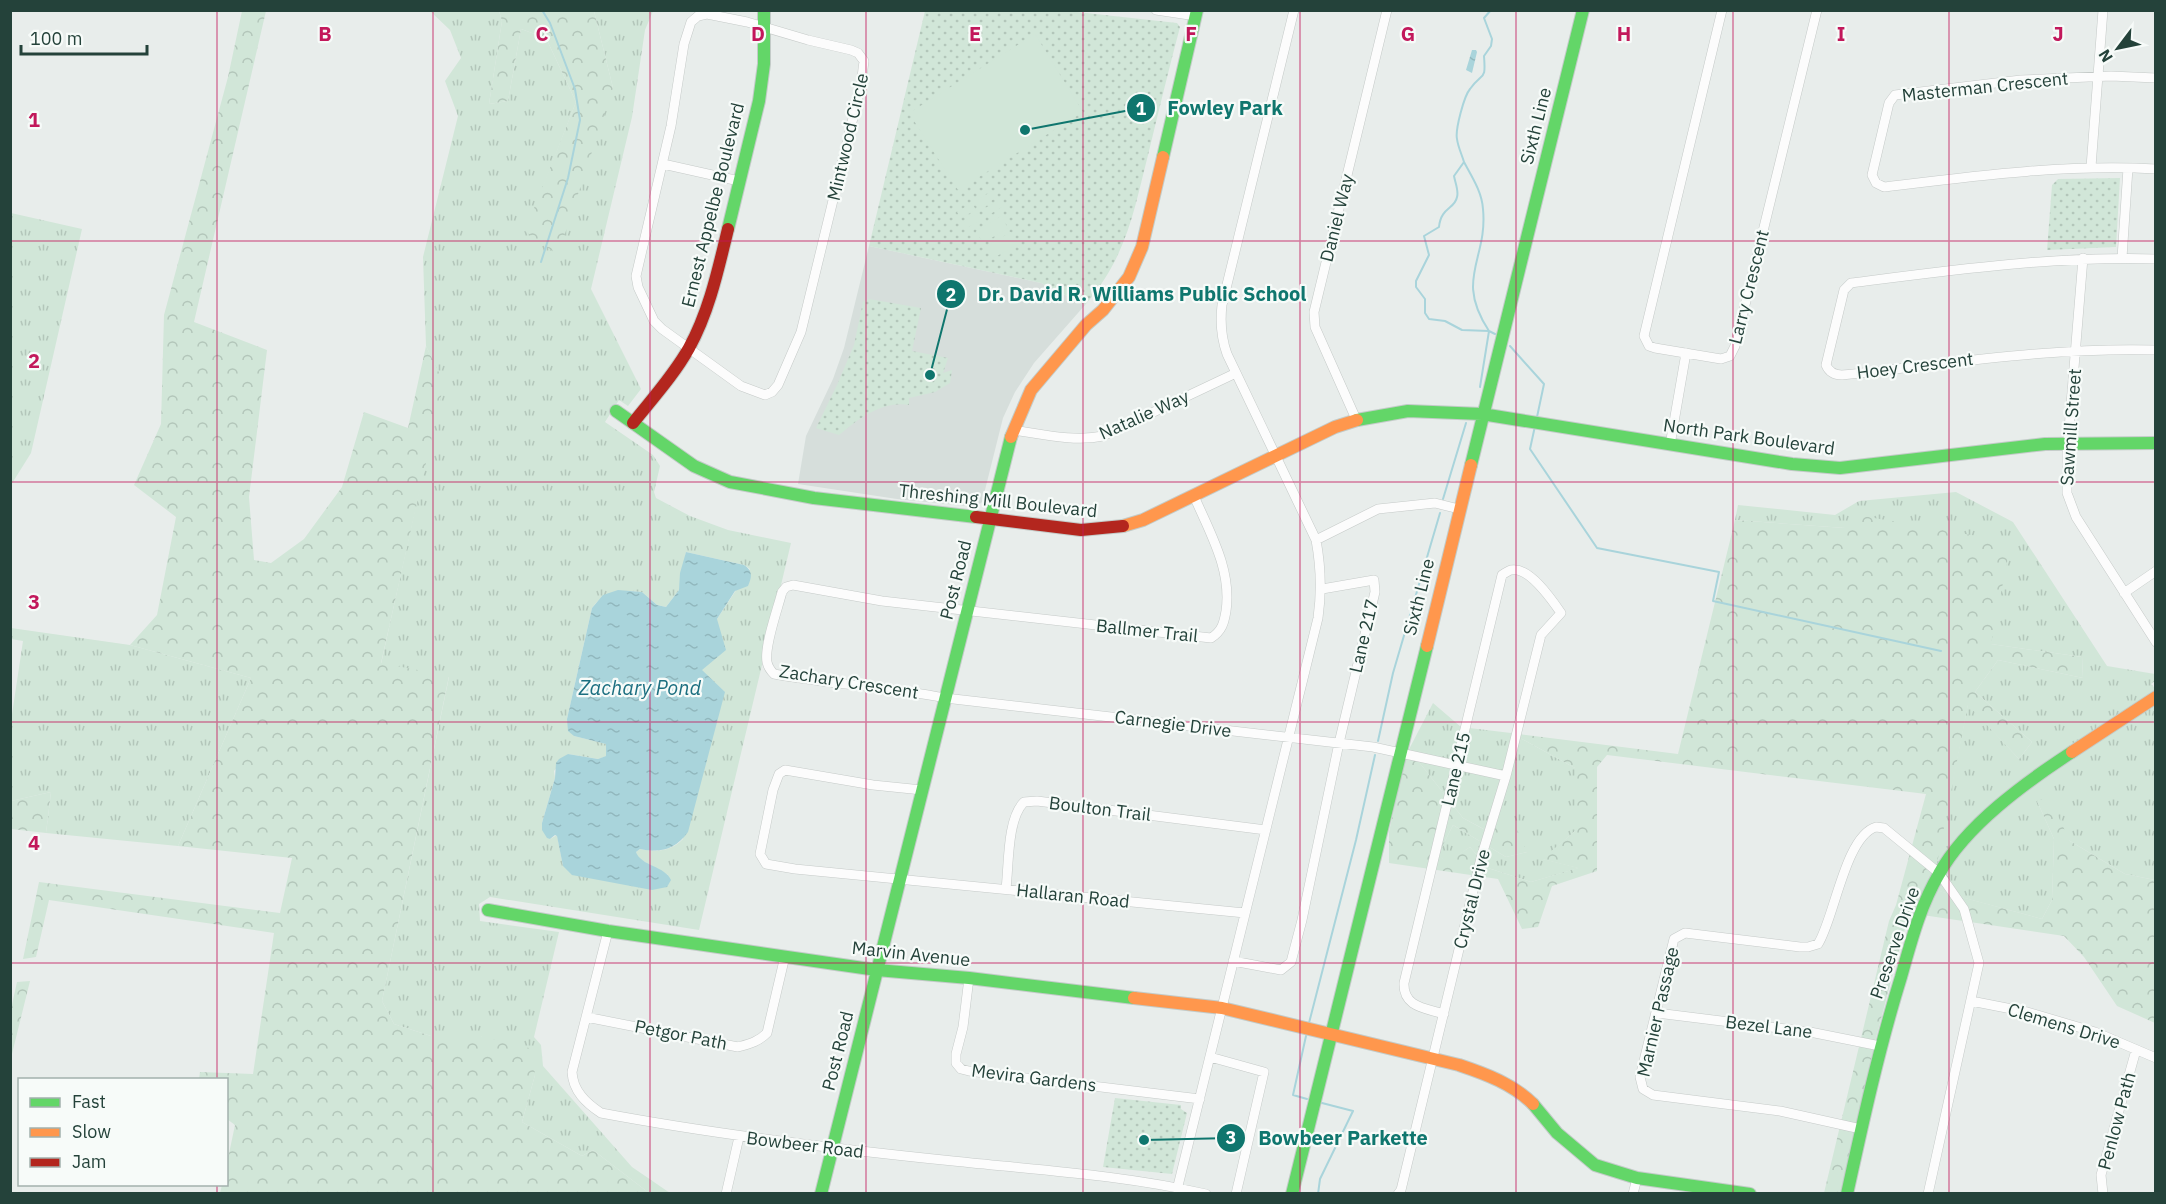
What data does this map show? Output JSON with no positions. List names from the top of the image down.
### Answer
{
  "streets": {
    "street": [
      "Masterman Crescent",
      "Sixth Line",
      "Mintwood Circle",
      "Ernest Appelbe Boulevard",
      "Daniel Way",
      "Larry Crescent",
      "Hoey Crescent",
      "Natalie Way",
      "Sawmill Street",
      "North Park Boulevard",
      "Threshing Mill Boulevard",
      "Post Road",
      "Ballmer Trail",
      "Lane 217",
      "Zachary Crescent",
      "Carnegie Drive",
      "Lane 215",
      "Boulton Trail",
      "Hallaran Road",
      "Crystal Drive",
      "Preserve Drive",
      "Marvin Avenue",
      "Marnier Passage",
      "Clemens Drive",
      "Bezel Lane",
      "Petgor Path",
      "Mevira Gardens",
      "Penlow Path",
      "Bowbeer Road"
    ]
  },
  "crossings": [
    ["Sixth Line", "North Park Boulevard"],
    ["Sixth Line", "Threshing Mill Boulevard"],
    ["Sixth Line", "Carnegie Drive"],
    ["Sixth Line", "Marvin Avenue"],
    ["Mintwood Circle", "Ernest Appelbe Boulevard"],
    ["Ernest Appelbe Boulevard", "Threshing Mill Boulevard"],
    ["Daniel Way", "Threshing Mill Boulevard"],
    ["Hoey Crescent", "Sawmill Street"],
    ["Natalie Way", "Post Road"],
    ["Sawmill Street", "North Park Boulevard"],
    ["North Park Boulevard", "Threshing Mill Boulevard"],
    ["Threshing Mill Boulevard", "Post Road"],
    ["Threshing Mill Boulevard", "Ballmer Trail"],
    ["Post Road", "Ballmer Trail"],
    ["Post Road", "Zachary Crescent"],
    ["Post Road", "Carnegie Drive"],
    ["Post Road", "Hallaran Road"],
    ["Post Road", "Marvin Avenue"],
    ["Post Road", "Bowbeer Road"],
    ["Ballmer Trail", "Zachary Crescent"],
    ["Lane 217", "Carnegie Drive"],
    ["Zachary Crescent", "Carnegie Drive"],
    ["Carnegie Drive", "Lane 215"],
    ["Carnegie Drive", "Crystal Drive"],
    ["Lane 215", "Crystal Drive"],
    ["Boulton Trail", "Hallaran Road"],
    ["Crystal Drive", "Marvin Avenue"],
    ["Preserve Drive", "Marnier Passage"],
    ["Preserve Drive", "Bezel Lane"],
    ["Marvin Avenue", "Petgor Path"],
    ["Marvin Avenue", "Mevira Gardens"],
    ["Marvin Avenue", "Bowbeer Road"],
    ["Marnier Passage", "Clemens Drive"],
    ["Marnier Passage", "Bezel Lane"],
    ["Clemens Drive", "Penlow Path"],
    ["Petgor Path", "Bowbeer Road"]
  ],
  "water": ["Zachary Pond"],
  "places": ["Fowley Park", "Dr. David R. Williams Public School", "Bowbeer Parkette"],
  "legend": ["Fast", "Slow", "Jam"],
  "scale_bar": "100 m",
  "north": "bottom left",
  "grid": {
    "columns": [
      "B",
      "C",
      "D",
      "E",
      "F",
      "G",
      "H",
      "I",
      "J"
    ],
    "rows": [
      "1",
      "2",
      "3",
      "4"
    ]
  }
}
